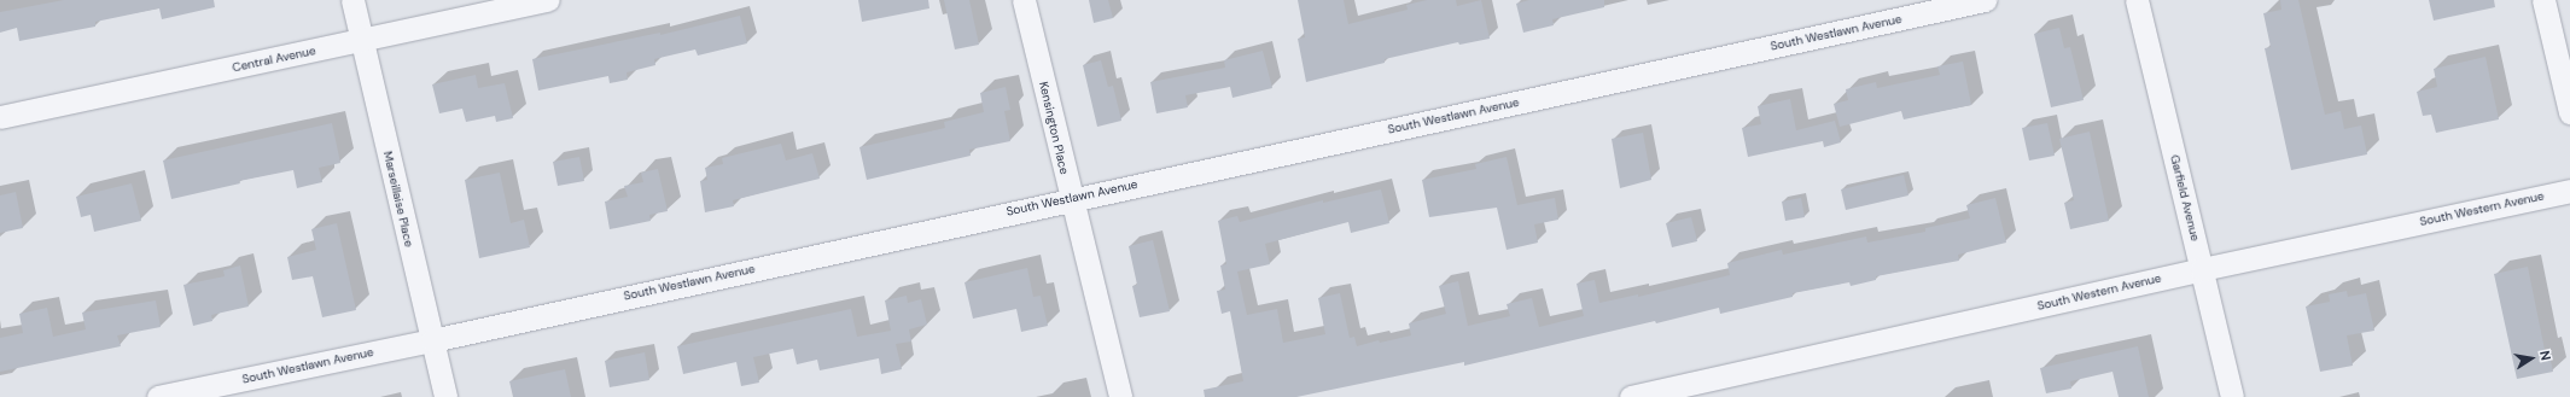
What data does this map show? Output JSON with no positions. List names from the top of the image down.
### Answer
{
  "streets": {
    "street": [
      "South Westlawn Avenue",
      "Central Avenue",
      "Kensington Place",
      "Garfield Avenue",
      "Marseillaise Place",
      "South Western Avenue"
    ]
  },
  "crossings": [
    ["South Westlawn Avenue", "Kensington Place"],
    ["South Westlawn Avenue", "Marseillaise Place"],
    ["Central Avenue", "Marseillaise Place"],
    ["Garfield Avenue", "South Western Avenue"]
  ],
  "north": "right"
}
